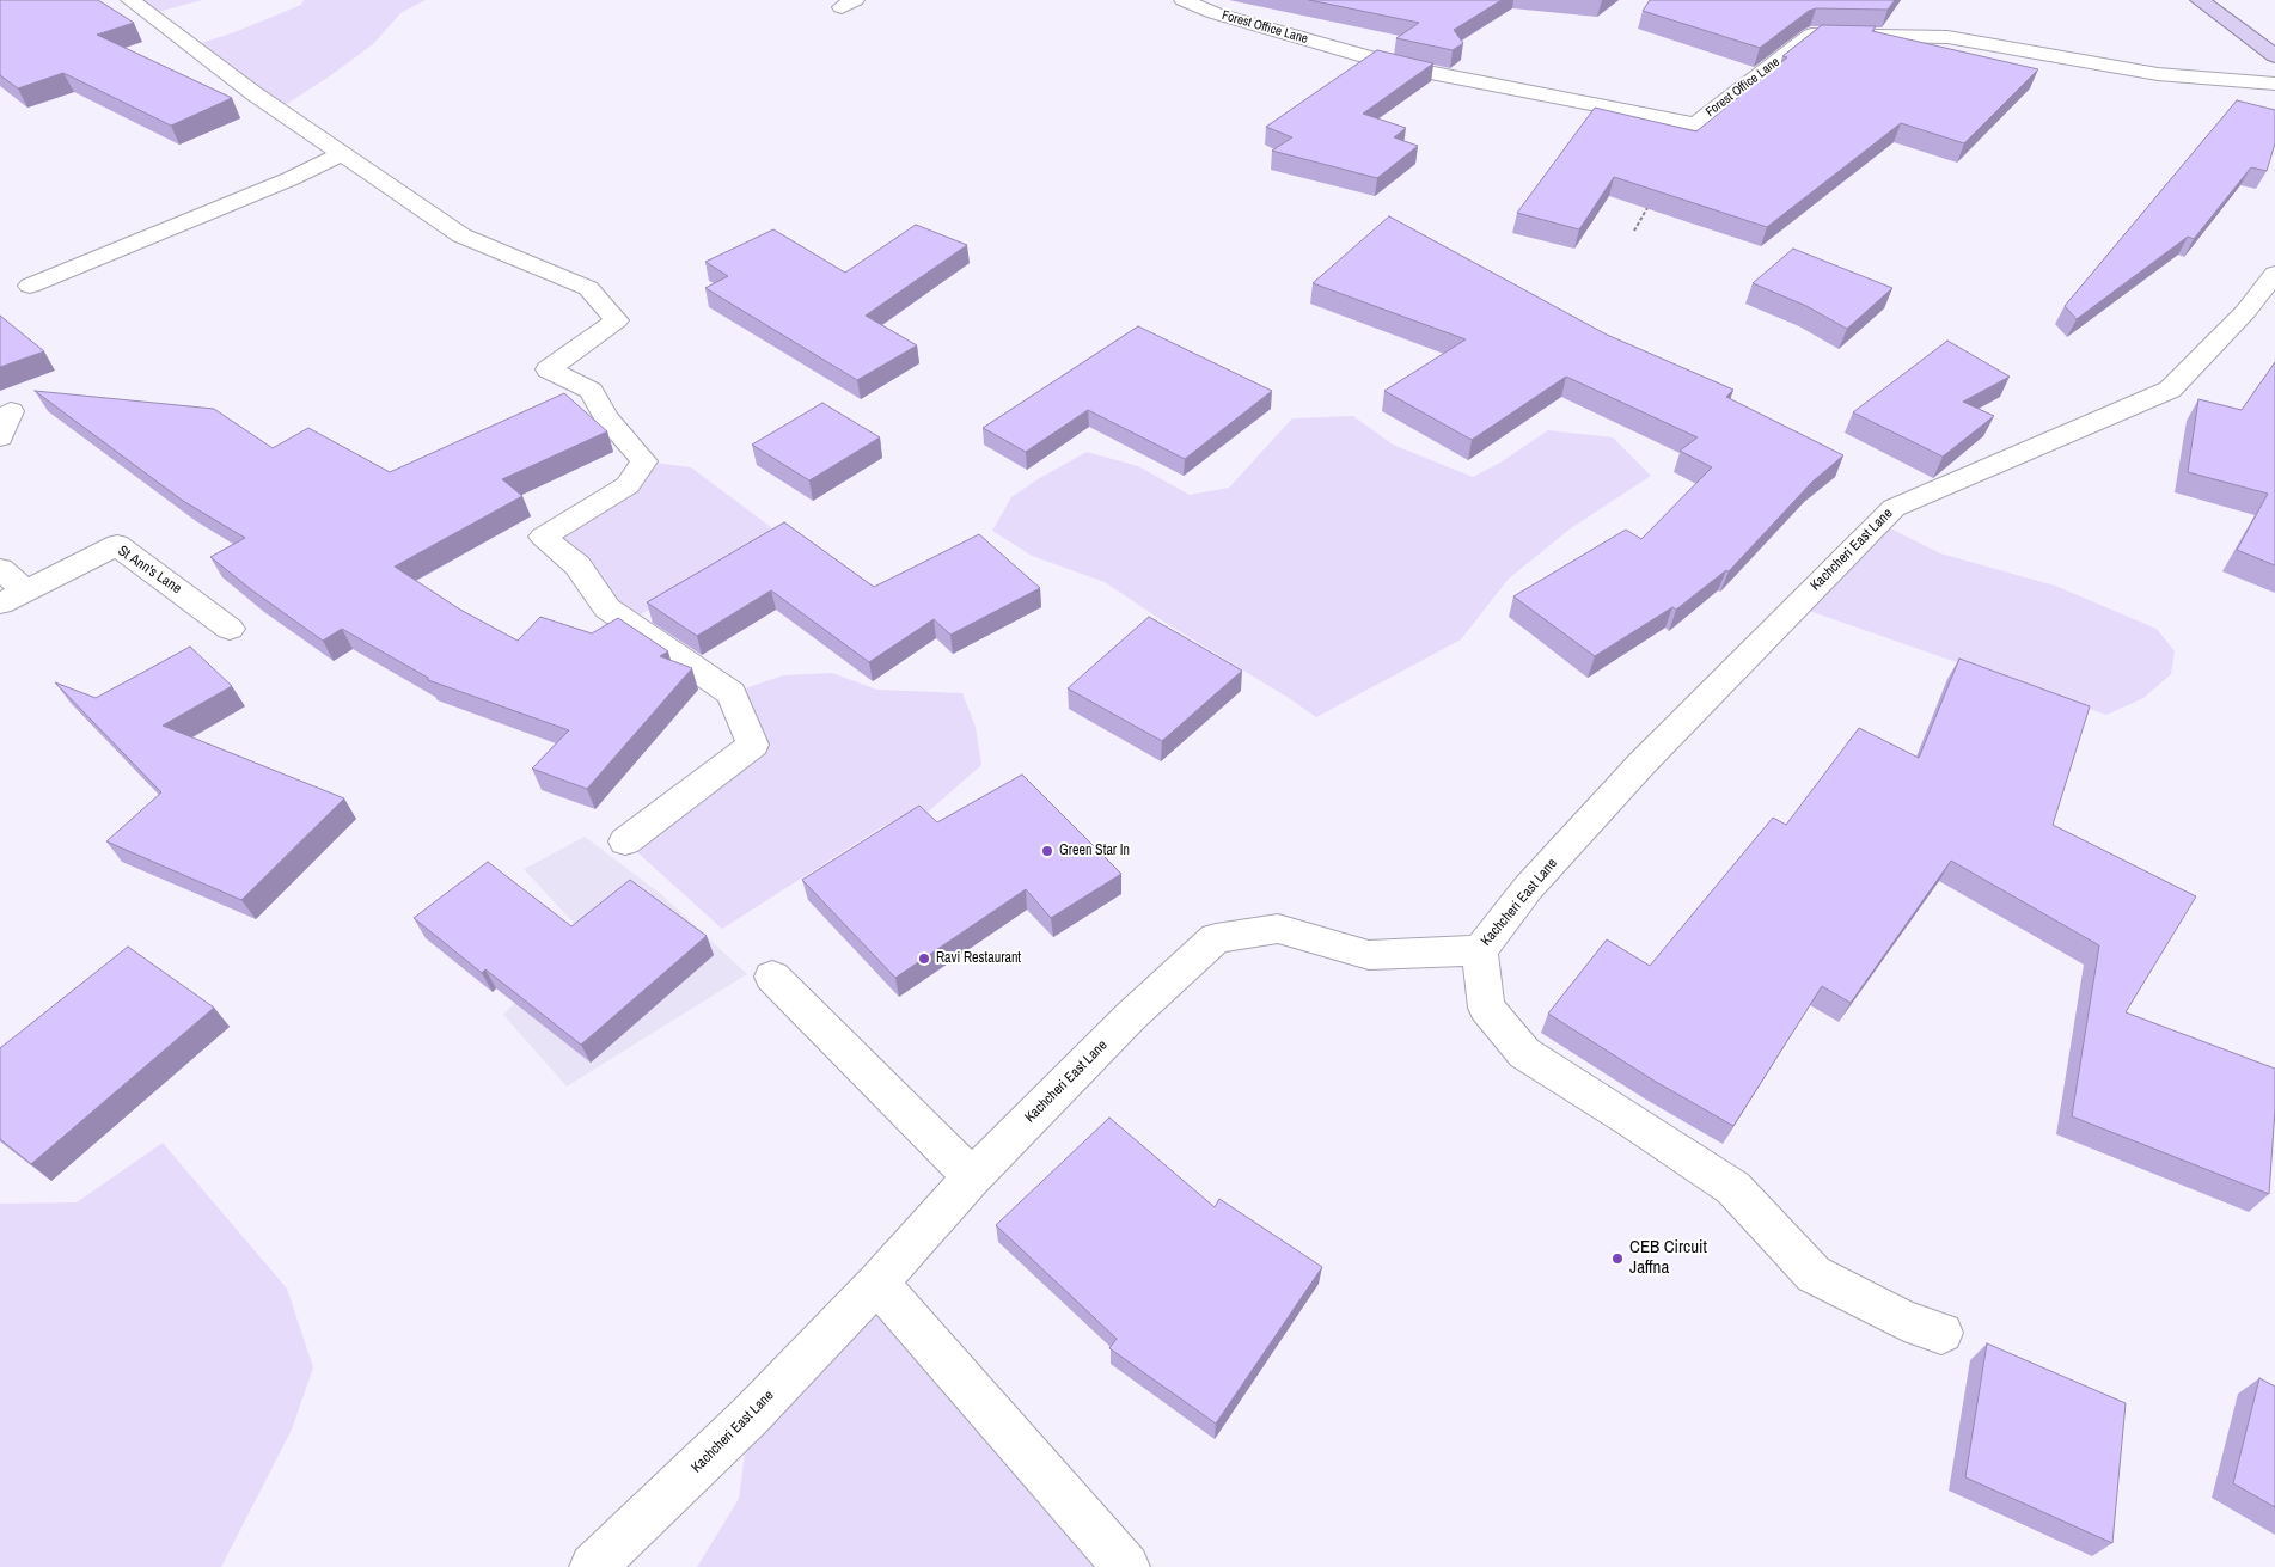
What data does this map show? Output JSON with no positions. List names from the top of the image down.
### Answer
{
  "streets": {
    "street": ["Forest Office Lane", "Kachcheri East Lane", "St Ann's Lane"]
  },
  "places": ["Green Star In", "Ravi Restaurant", "CEB Circuit Jaffna"]
}
